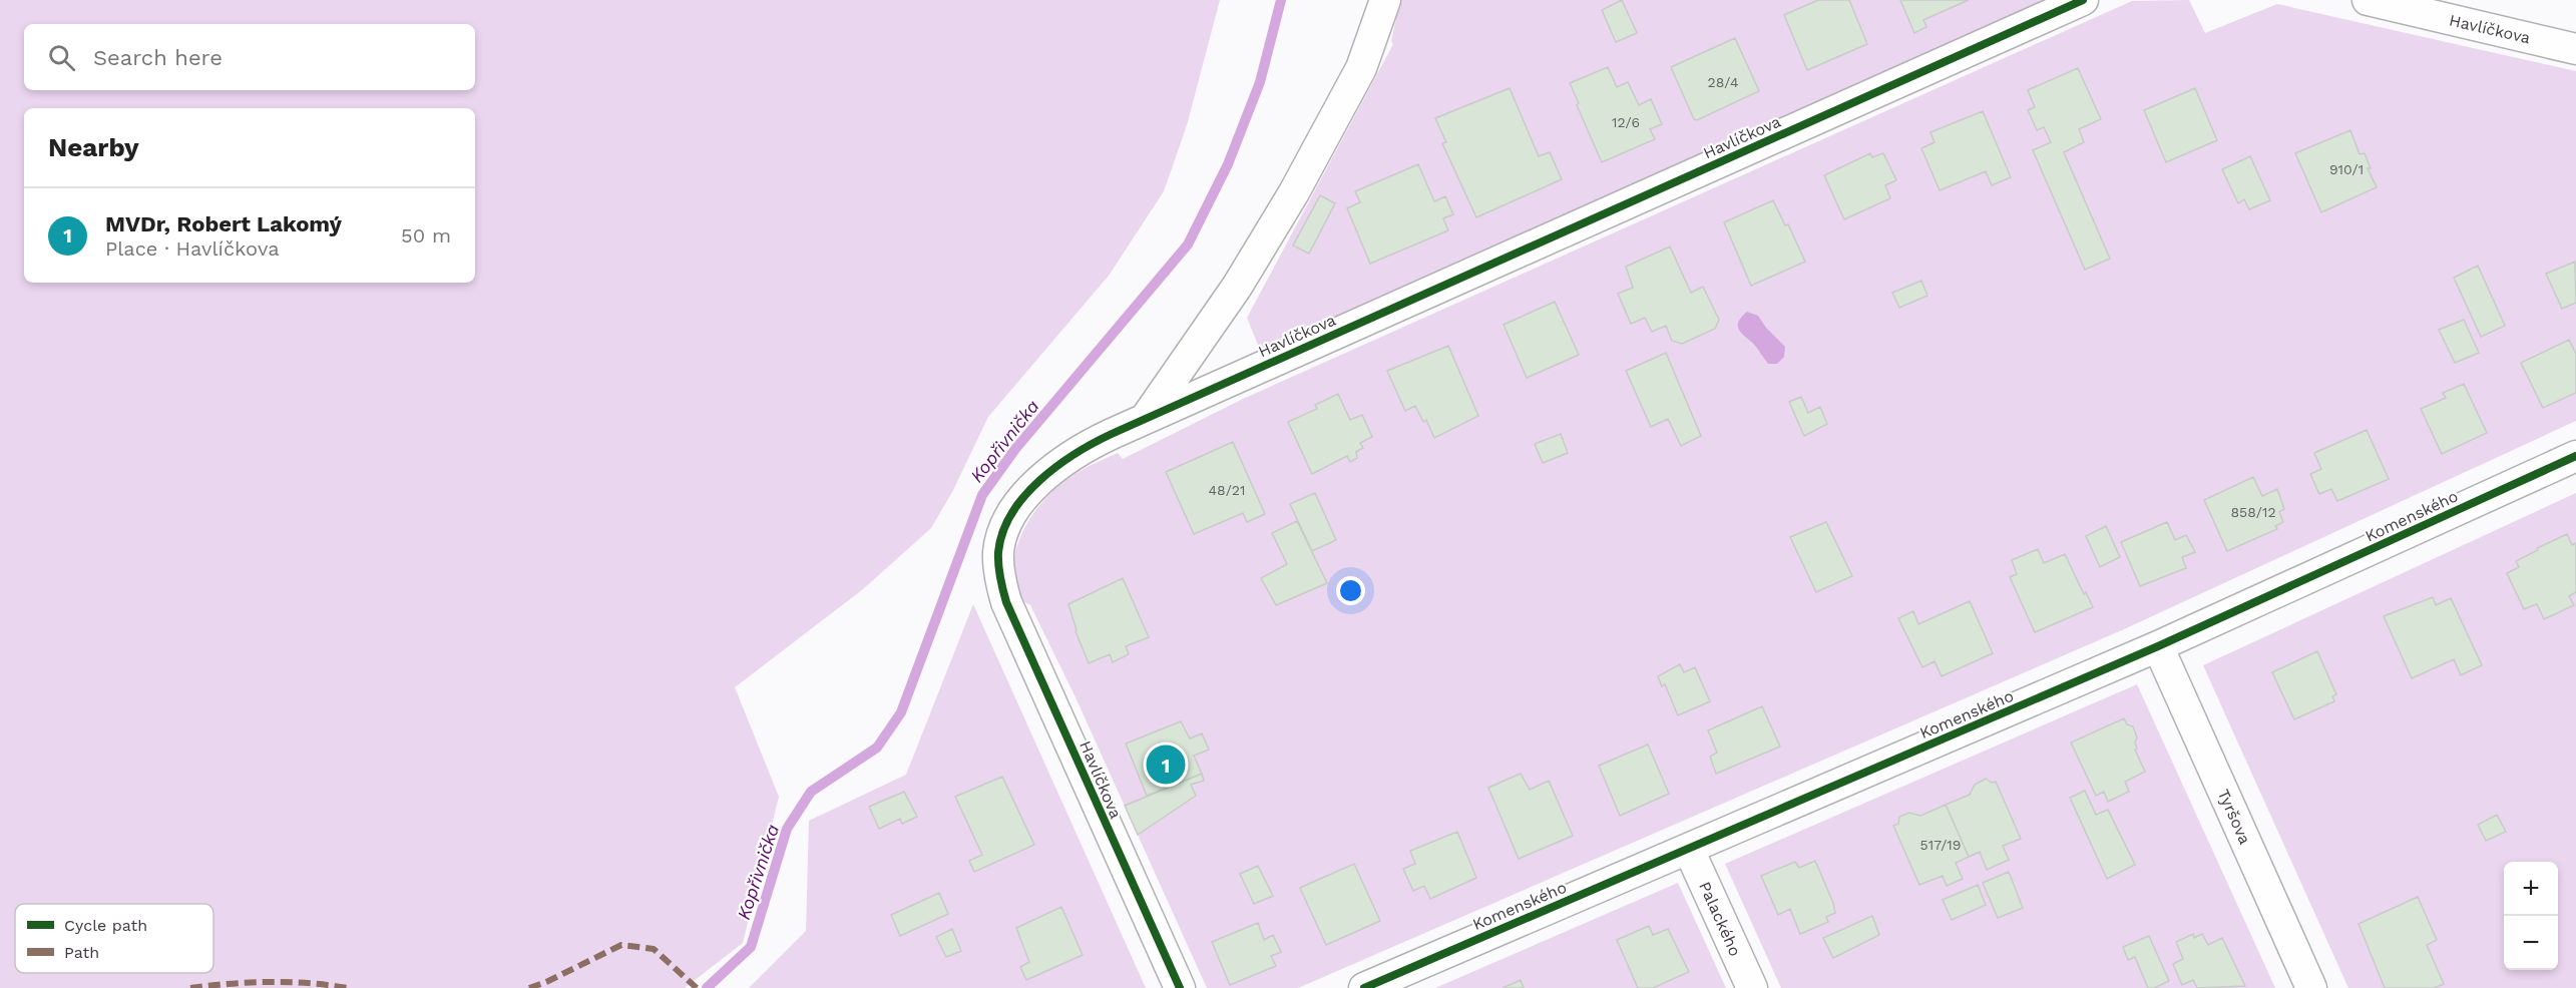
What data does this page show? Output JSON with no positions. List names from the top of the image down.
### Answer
{
  "streets": {
    "street": [
      "Havlíčkova",
      "Komenského",
      "Tyršova",
      "Palackého"
    ]
  },
  "crossings": [
    ["Komenského", "Tyršova"],
    ["Komenského", "Palackého"]
  ],
  "water": ["Kopřivnička"],
  "house_numbers": [
    "28/4",
    "12/6",
    "910/1",
    "48/21",
    "858/12",
    "517/19"
  ],
  "legend": ["Cycle path", "Path"],
  "page": {
    "search": "Search here",
    "heading": "Nearby",
    "list": [
      {
        "mark": "1",
        "name": "MVDr, Robert Lakomý",
        "note": "Place · Havlíčkova",
        "value": "50 m"
      }
    ],
    "pins": "1",
    "map_buttons": ["+", "−"]
  }
}
